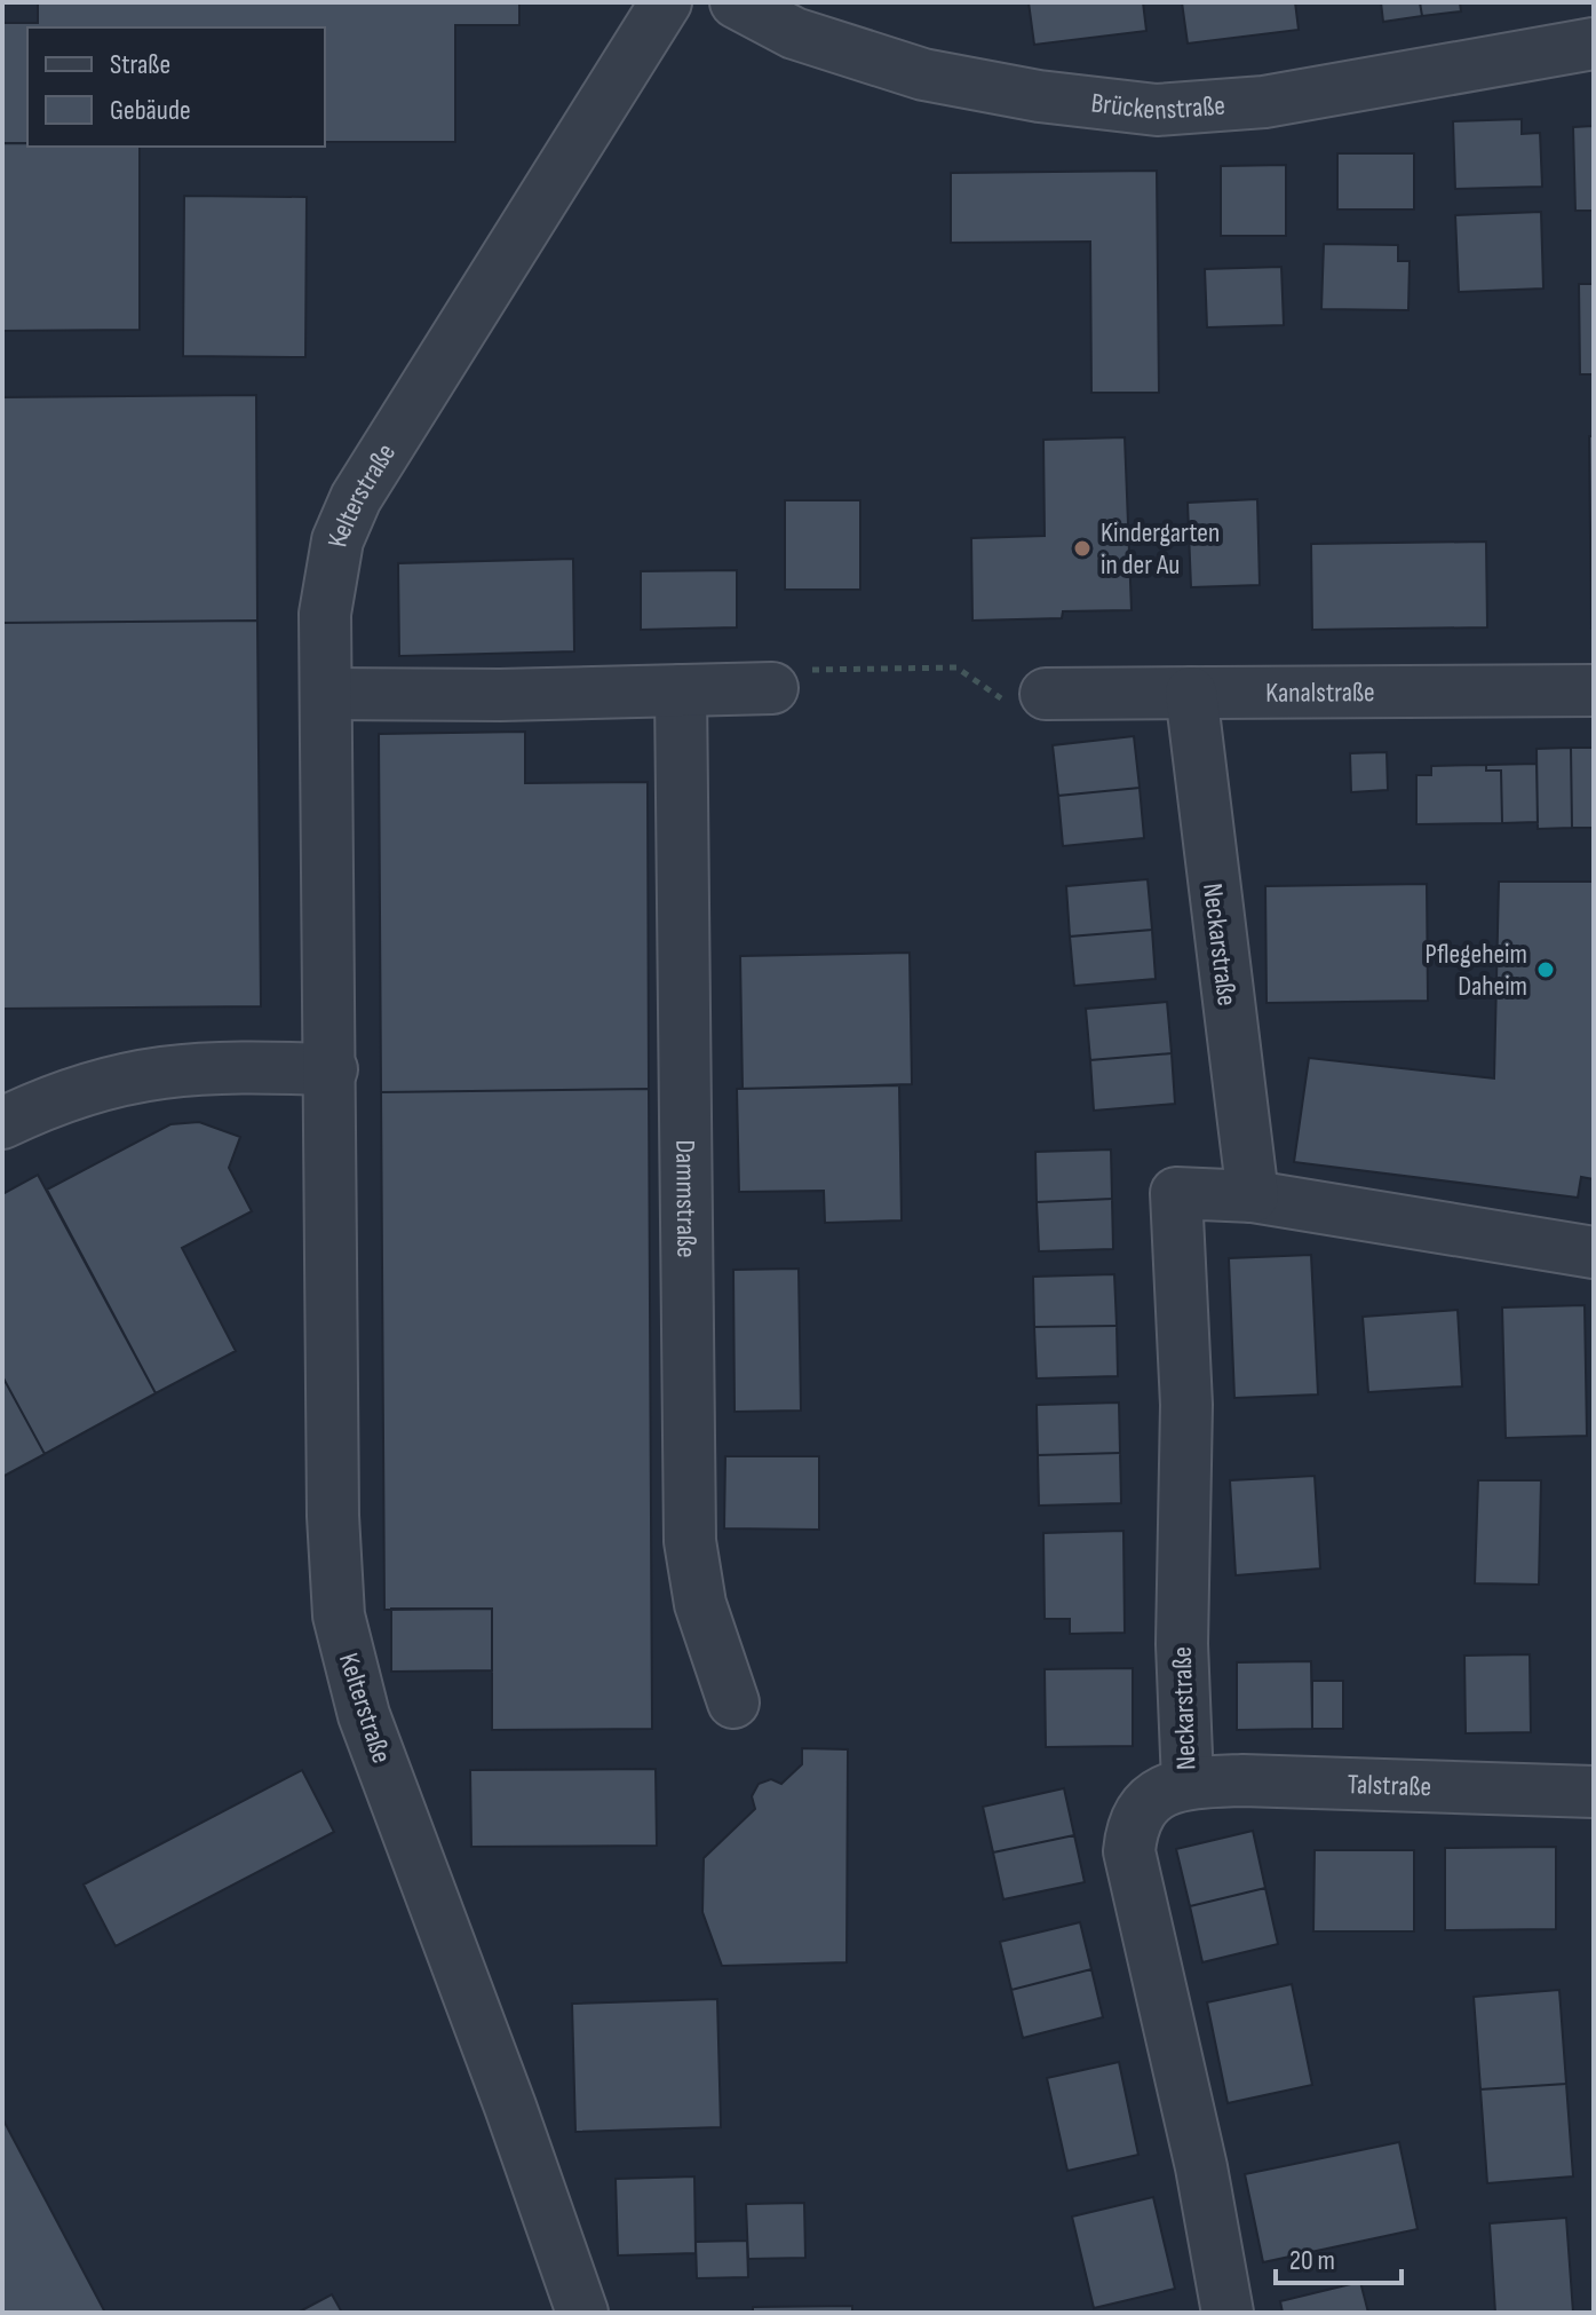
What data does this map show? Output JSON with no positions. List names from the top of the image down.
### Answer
{
  "streets": {
    "street": [
      "Brückenstraße",
      "Kelterstraße",
      "Kanalstraße",
      "Neckarstraße",
      "Dammstraße",
      "Talstraße"
    ]
  },
  "crossings": [
    ["Kanalstraße", "Neckarstraße"],
    ["Neckarstraße", "Talstraße"]
  ],
  "places": ["Kindergarten in der Au", "Pflegeheim Daheim"],
  "legend": ["Straße", "Gebäude"],
  "scale_bar": "20 m"
}
